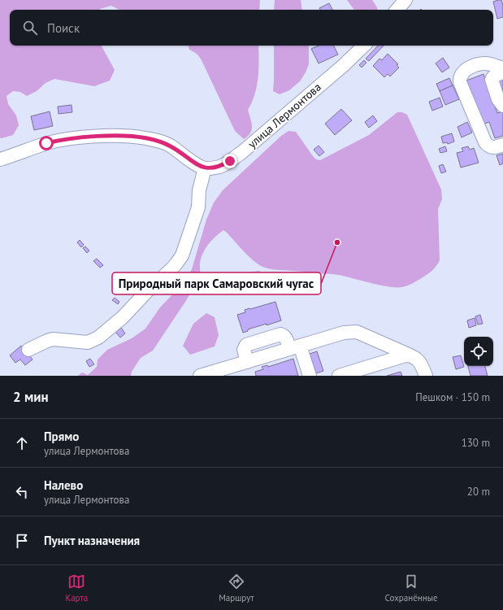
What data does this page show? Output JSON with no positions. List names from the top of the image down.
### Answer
{
  "streets": {
    "street": ["улица Лермонтова"]
  },
  "places": ["Природный парк Самаровский чугас"],
  "page": {
    "search": "Поиск",
    "heading": ["2 мин", "Пешком · 150 m"],
    "list": [
      ["Прямо", "улица Лермонтова", "130 m"],
      ["Налево", "улица Лермонтова", "20 m"],
      "Пункт назначения"
    ],
    "nav": ["Карта", "Маршрут", "Сохранённые"]
  }
}
